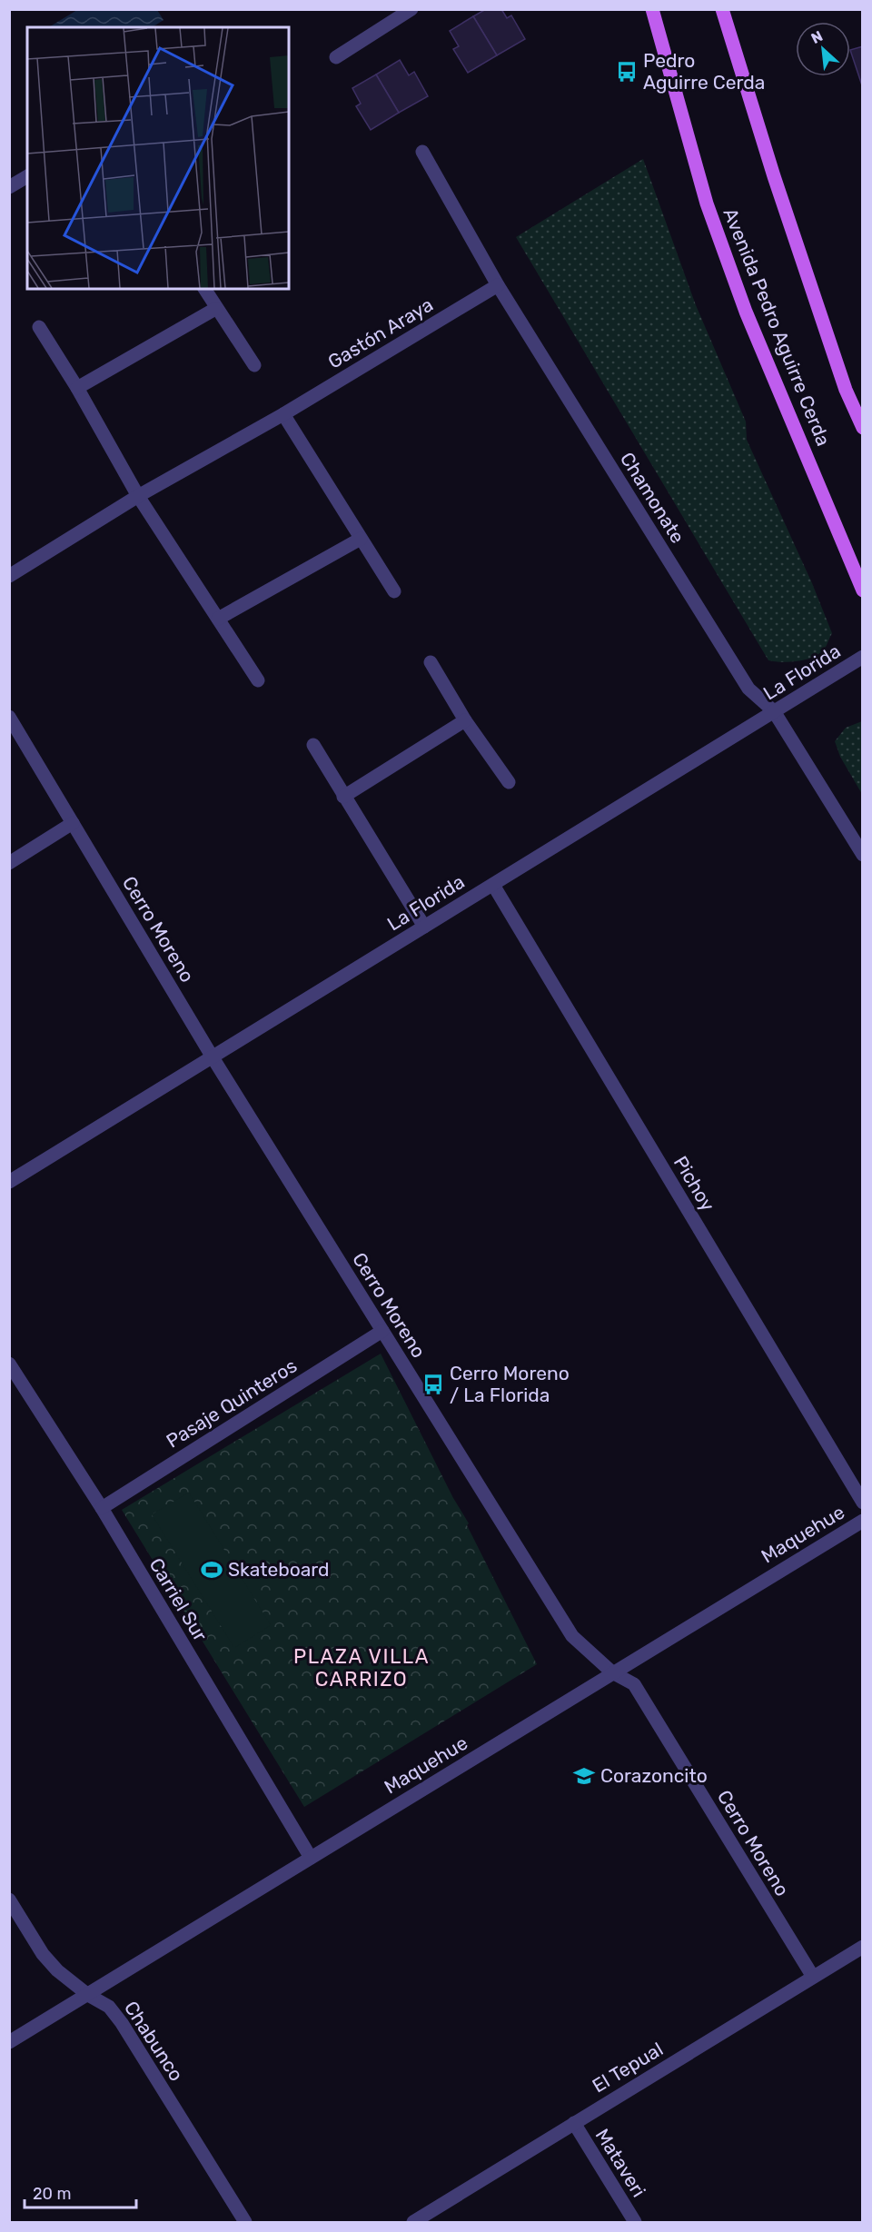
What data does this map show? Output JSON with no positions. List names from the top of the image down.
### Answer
{
  "streets": {
    "main road": ["Avenida Pedro Aguirre Cerda"],
    "street": [
      "Gastón Araya",
      "Chamonate",
      "La Florida",
      "Cerro Moreno",
      "Pichoy",
      "Pasaje Quinteros",
      "Maquehue",
      "Carriel Sur",
      "Chabunco",
      "El Tepual",
      "Mataveri"
    ]
  },
  "crossings": [
    ["Gastón Araya", "Chamonate"],
    ["Chamonate", "La Florida"],
    ["La Florida", "Cerro Moreno"],
    ["La Florida", "Pichoy"],
    ["Cerro Moreno", "Pasaje Quinteros"],
    ["Cerro Moreno", "Maquehue"],
    ["Cerro Moreno", "El Tepual"],
    ["Pasaje Quinteros", "Carriel Sur"],
    ["Maquehue", "Carriel Sur"],
    ["Maquehue", "Chabunco"],
    ["El Tepual", "Mataveri"]
  ],
  "districts": ["PLAZA VILLA CARRIZO"],
  "places": {
    "bus stop": ["Pedro Aguirre Cerda", "Cerro Moreno / La Florida"],
    "sports": ["Skateboard"],
    "school or university": ["Corazoncito"]
  },
  "scale_bar": "20 m",
  "north": "top left"
}
